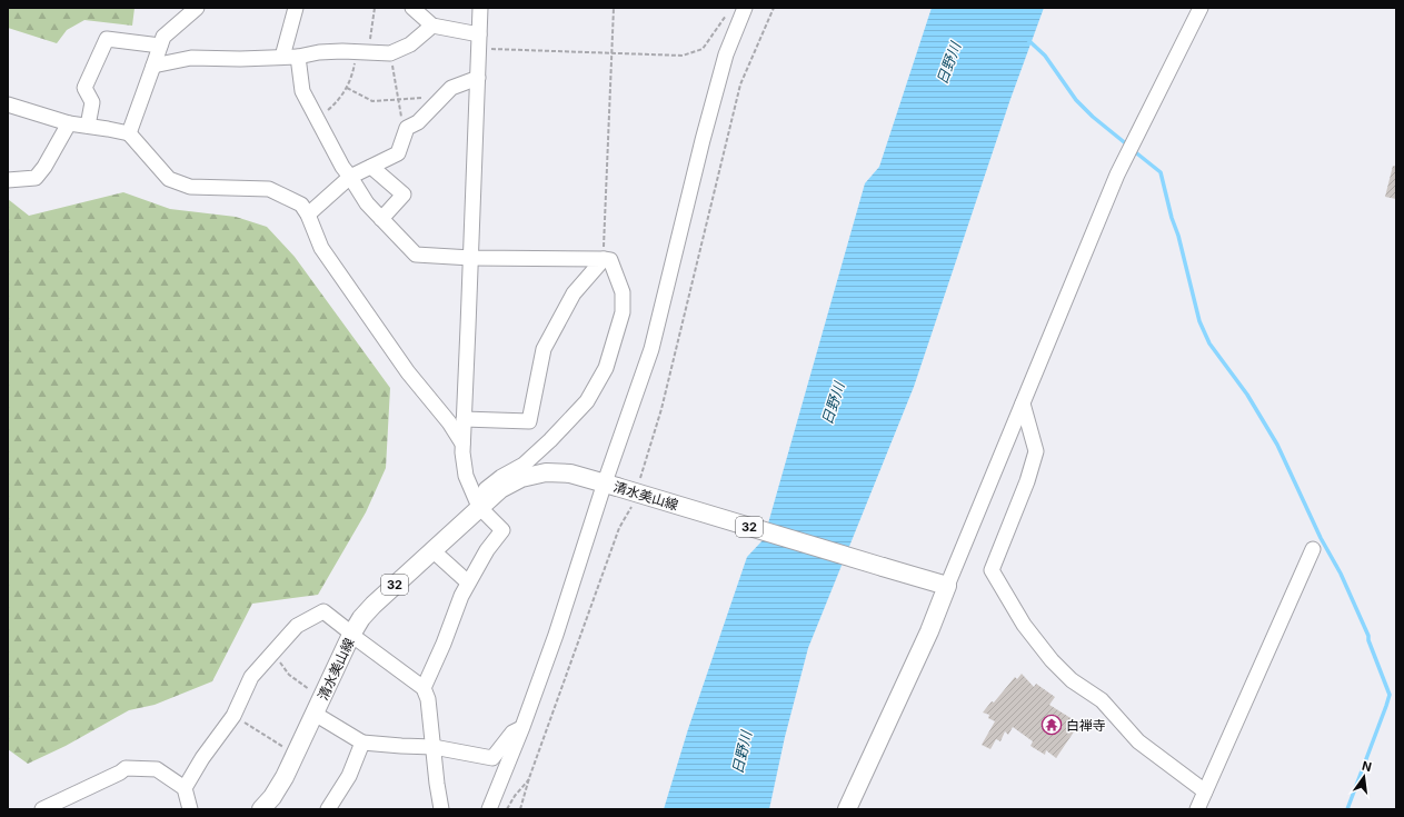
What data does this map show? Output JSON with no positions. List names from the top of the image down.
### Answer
{
  "streets": {
    "main road": ["清水美山線", "32"]
  },
  "water": ["日野川"],
  "places": {
    "temple": ["白禅寺"]
  },
  "north": "top"
}
